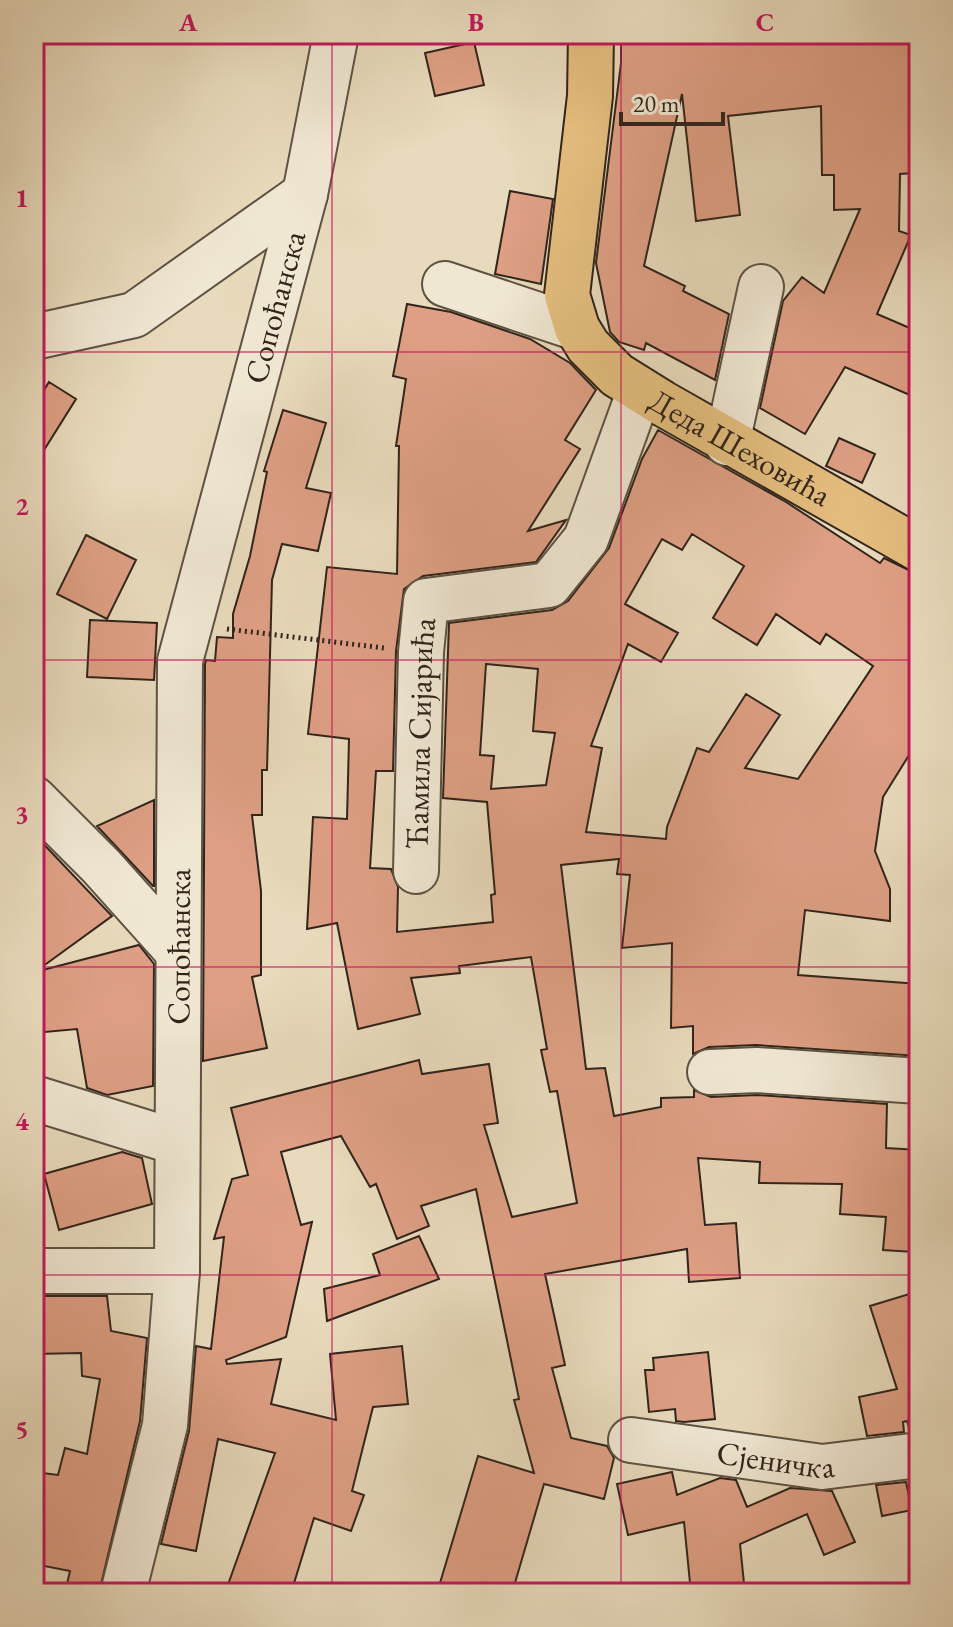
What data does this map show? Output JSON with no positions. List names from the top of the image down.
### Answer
{
  "streets": {
    "main road": ["Деда Шеховића"],
    "street": ["Сопоћанска", "Ћамила Сијарића", "Сјеничка"]
  },
  "crossings": [
    ["Деда Шеховића", "Ћамила Сијарића"]
  ],
  "scale_bar": "20 m",
  "grid": {
    "columns": ["A", "B", "C"],
    "rows": [
      "1",
      "2",
      "3",
      "4",
      "5"
    ]
  }
}
